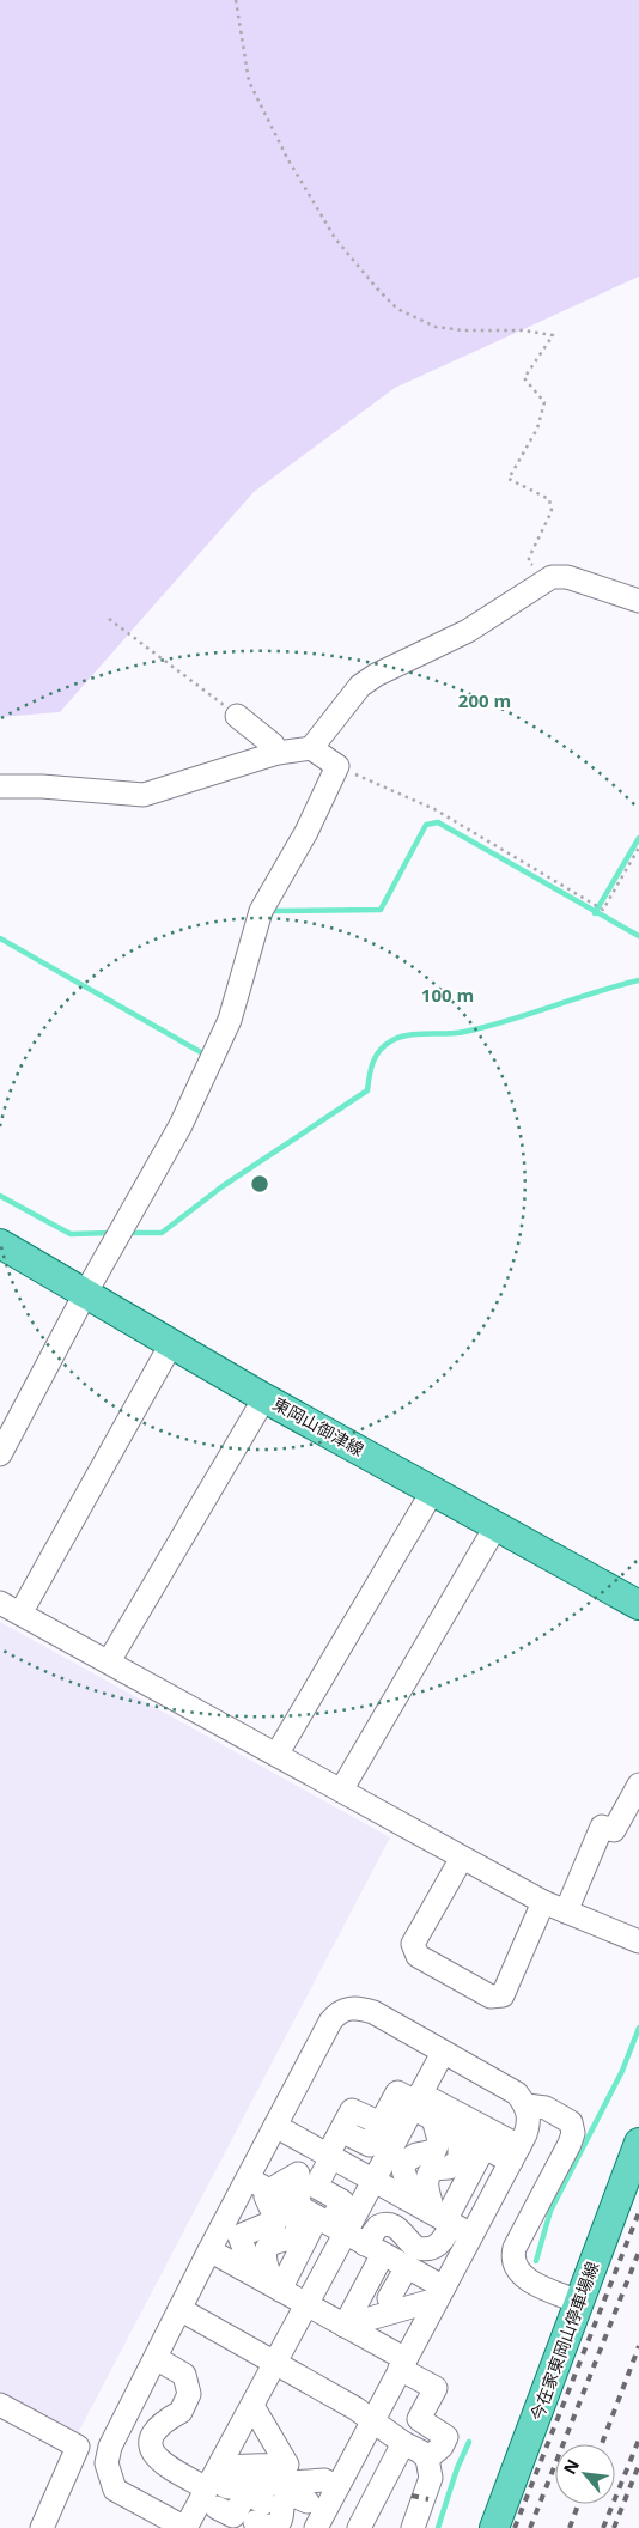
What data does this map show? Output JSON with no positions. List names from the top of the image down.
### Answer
{
  "streets": {
    "main road": ["東岡山御津線", "今在家東岡山停車場線"]
  },
  "north": "top left",
  "rings": ["200 m", "100 m"]
}
